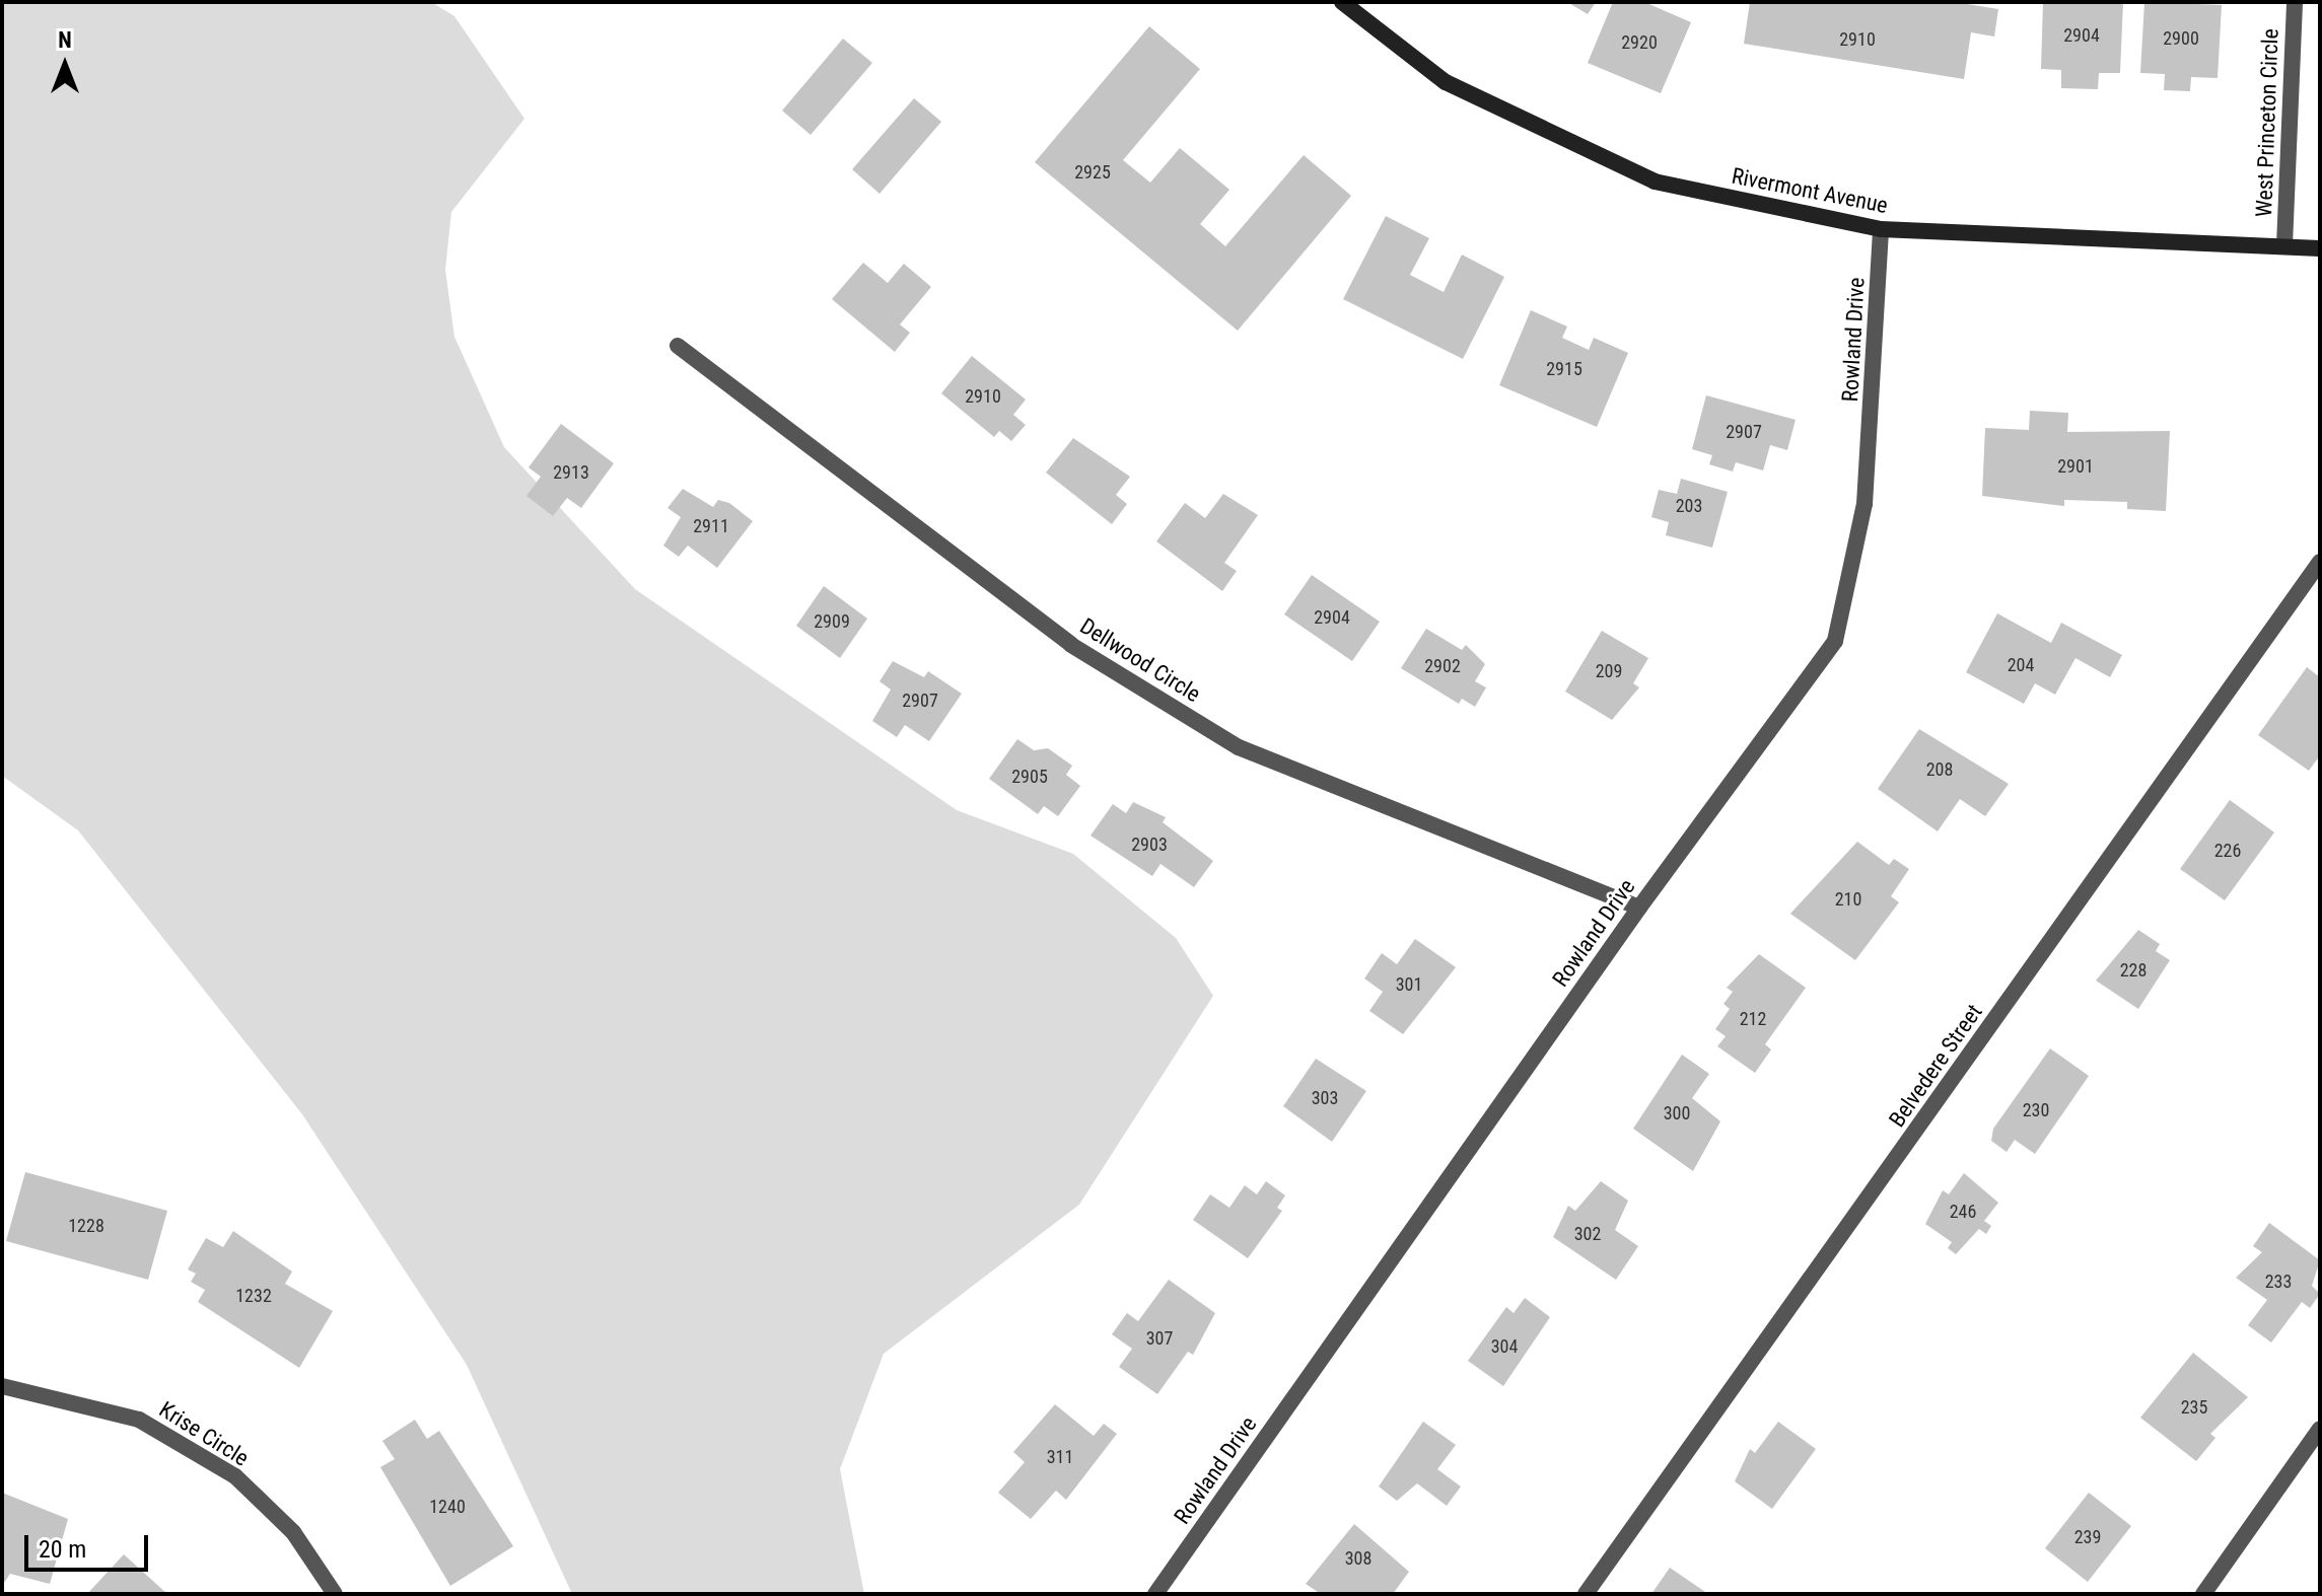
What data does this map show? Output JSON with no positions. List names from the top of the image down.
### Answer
{
  "streets": {
    "main road": ["Rivermont Avenue"],
    "street": [
      "West Princeton Circle",
      "Rowland Drive",
      "Dellwood Circle",
      "Belvedere Street",
      "Krise Circle"
    ]
  },
  "crossings": [
    ["West Princeton Circle", "Rivermont Avenue"],
    ["Rivermont Avenue", "Rowland Drive"],
    ["Rowland Drive", "Dellwood Circle"]
  ],
  "house_numbers": [
    "2904",
    "2900",
    "2910",
    "2920",
    "2925",
    "2915",
    "2910",
    "2907",
    "2901",
    "2913",
    "203",
    "2911",
    "2904",
    "2909",
    "204",
    "2902",
    "209",
    "2907",
    "208",
    "2905",
    "2903",
    "226",
    "210",
    "228",
    "301",
    "212",
    "303",
    "230",
    "300",
    "246",
    "1228",
    "302",
    "233",
    "1232",
    "307",
    "304",
    "235",
    "311",
    "1240",
    "239",
    "308"
  ],
  "scale_bar": "20 m",
  "north": "top"
}
